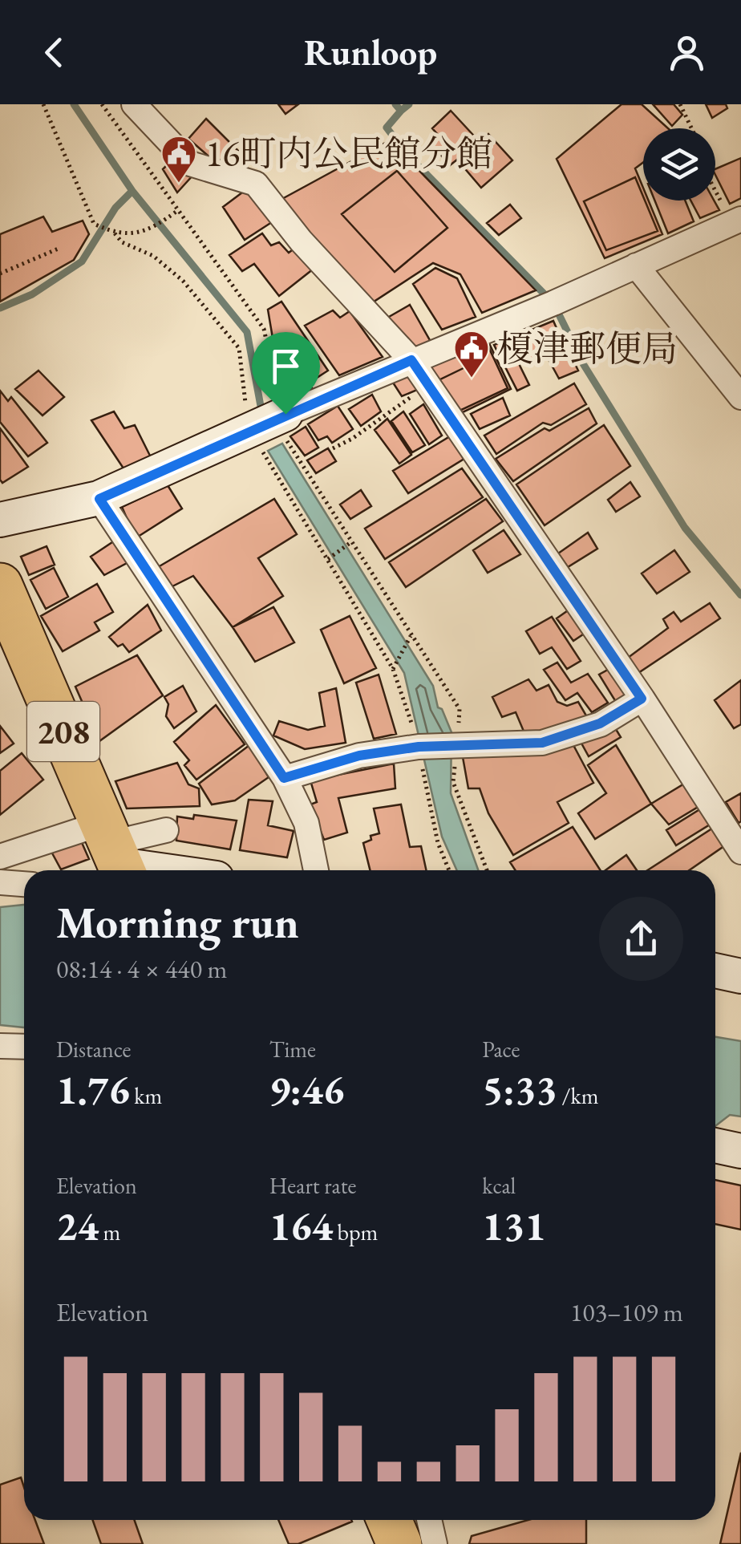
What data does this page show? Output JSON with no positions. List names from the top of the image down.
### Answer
{
  "streets": {
    "highway": ["208"]
  },
  "places": {
    "public building": ["16町内公民館分館", "榎津郵便局"]
  },
  "page": {
    "header": "Runloop",
    "heading": ["Morning run", "08:14 · 4 × 440 m"],
    "stats": [
      ["Distance", "1.76 km"],
      ["Time", "9:46"],
      ["Pace", "5:33 /km"],
      ["Elevation", "24 m"],
      ["Heart rate", "164 bpm"],
      ["kcal", "131"]
    ],
    "chart": ["Elevation", "103–109 m"]
  }
}
